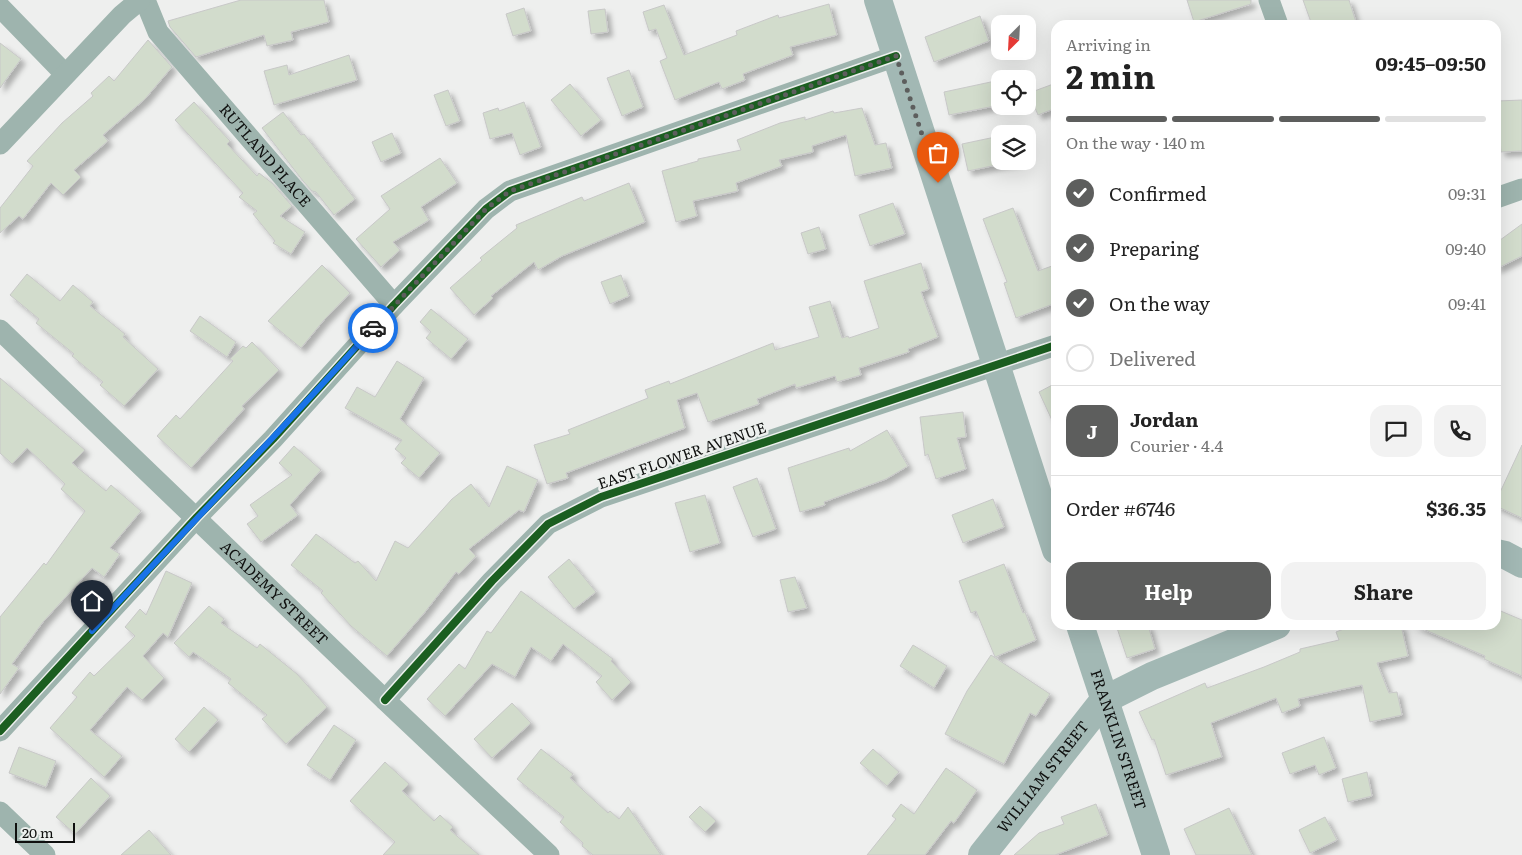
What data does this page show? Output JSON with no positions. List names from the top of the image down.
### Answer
{
  "streets": {
    "street": [
      "RUTLAND PLACE",
      "EAST FLOWER AVENUE",
      "ACADEMY STREET",
      "FRANKLIN STREET",
      "WILLIAM STREET"
    ]
  },
  "crossings": [
    ["EAST FLOWER AVENUE", "ACADEMY STREET"],
    ["FRANKLIN STREET", "WILLIAM STREET"]
  ],
  "scale_bar": "20 m",
  "north": "bottom left",
  "page": {
    "heading": ["2 min", "Arriving in", "09:45–09:50"],
    "panel": [
      "Jordan",
      "Courier · 4.4",
      "Order #6746",
      "$36.35"
    ],
    "bar": "On the way · 140 m",
    "list": [
      ["Confirmed", "09:31"],
      ["Preparing", "09:40"],
      ["On the way", "09:41"],
      "Delivered"
    ],
    "round": "J",
    "buttons": ["Help", "Share"],
    "scale": "20 m"
  }
}
